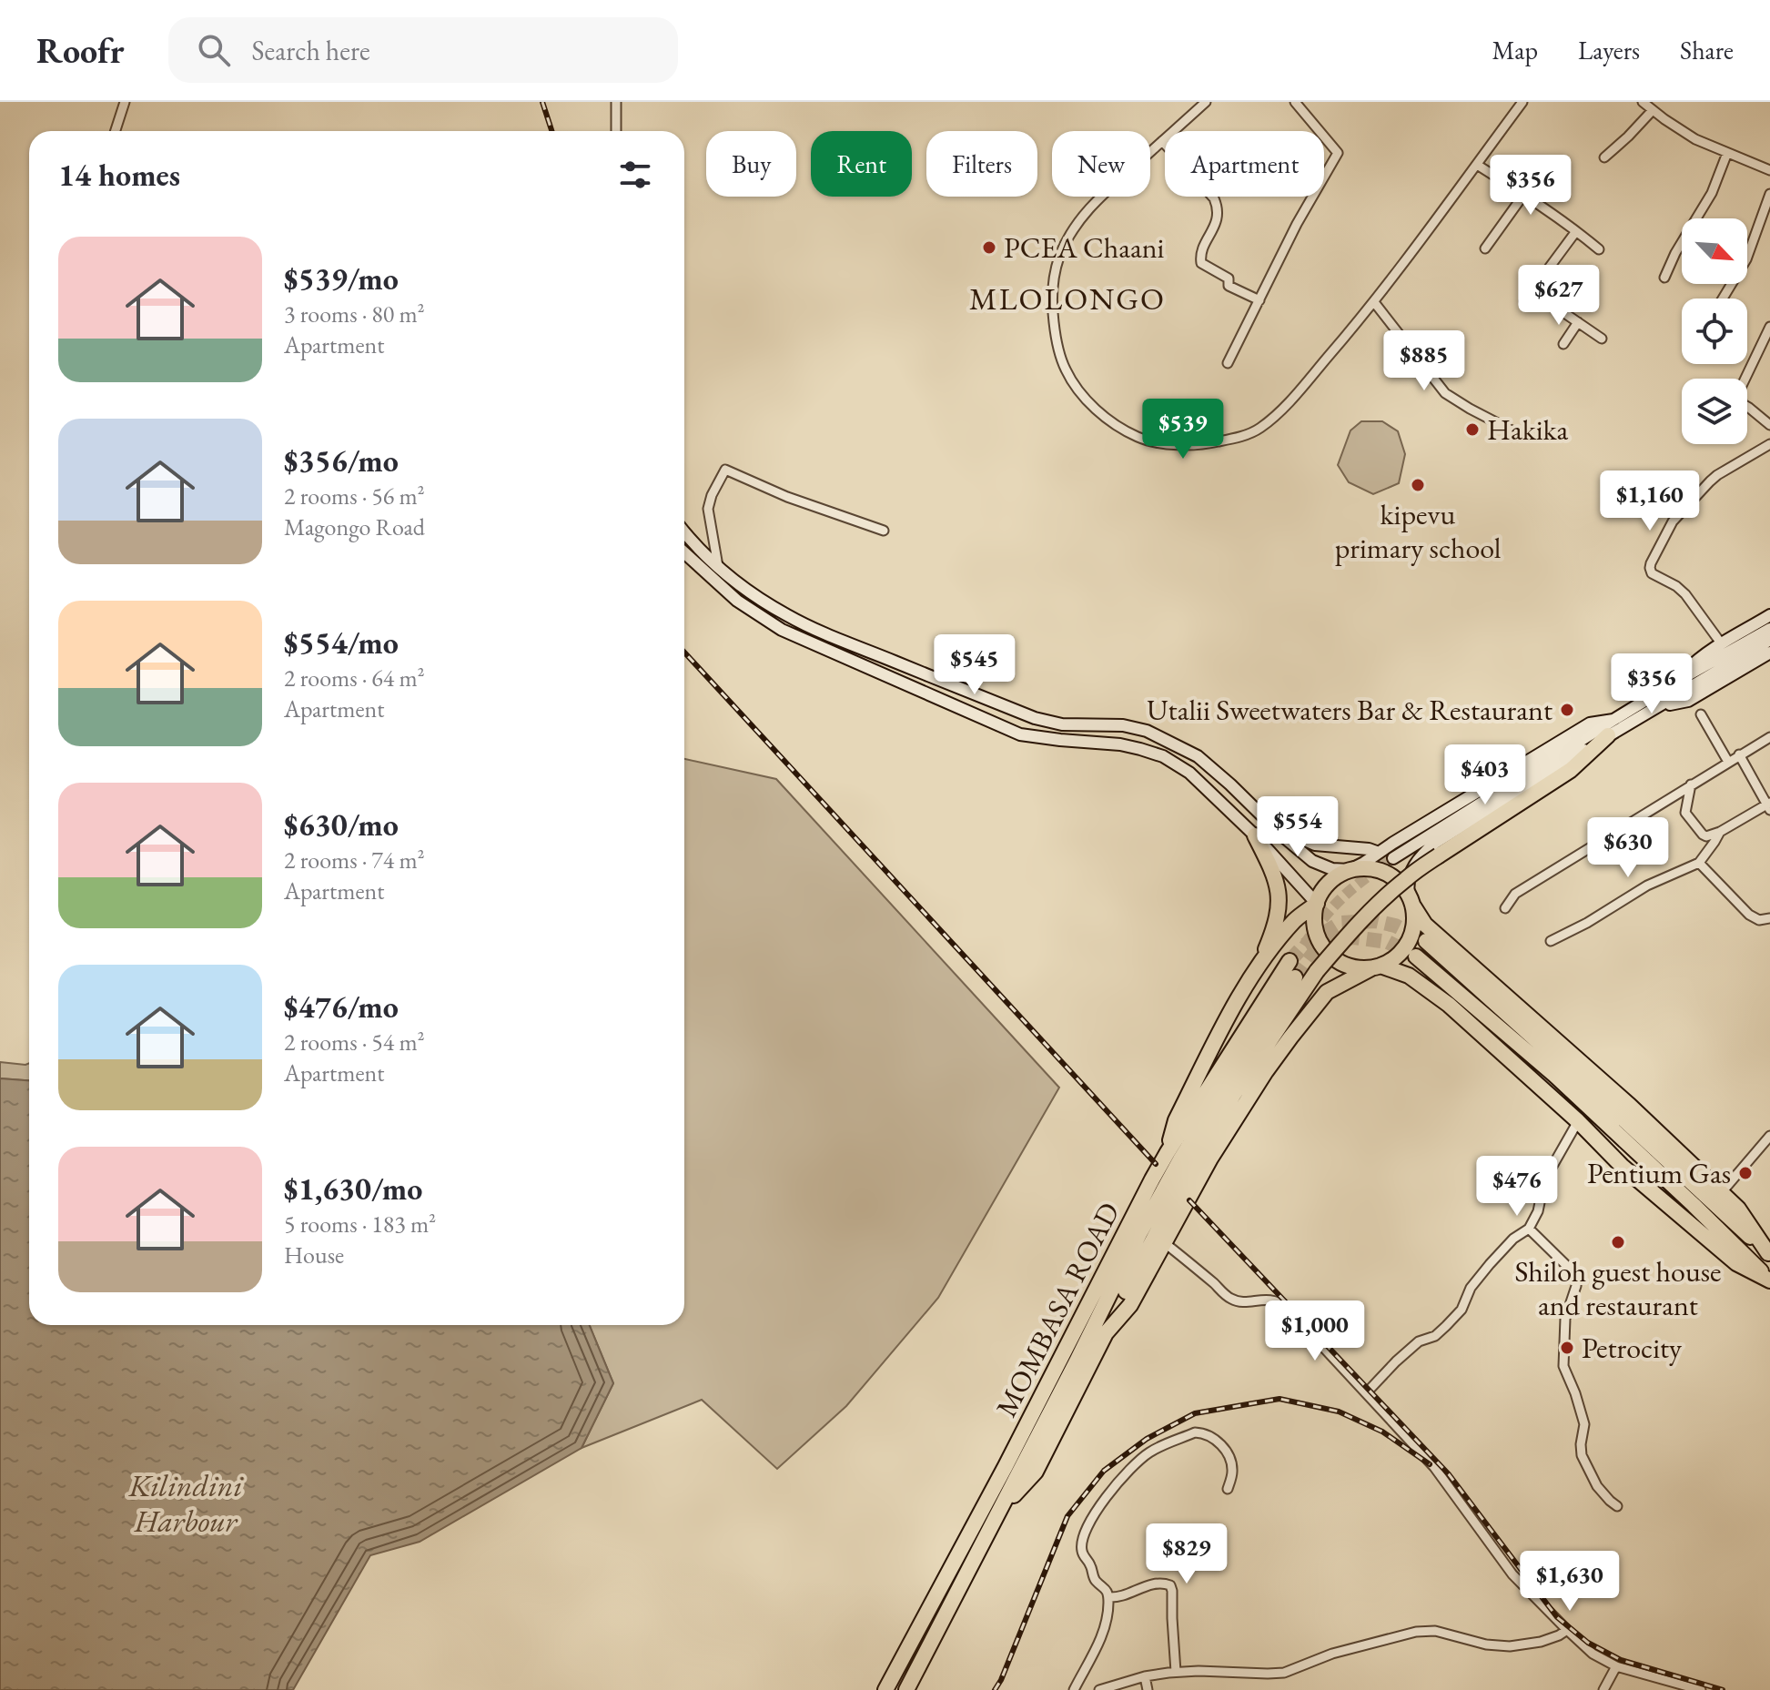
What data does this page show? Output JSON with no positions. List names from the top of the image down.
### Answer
{
  "streets": {
    "highway": ["MOMBASA ROAD"]
  },
  "districts": ["MLOLONGO"],
  "water": ["Kilindini Harbour"],
  "places": [
    "PCEA Chaani",
    "Hakika",
    "kipevu primary school",
    "Utalii Sweetwaters Bar & Restaurant",
    "Pentium Gas",
    "Shiloh guest house and restaurant",
    "Petrocity"
  ],
  "north": "bottom right",
  "page": {
    "header": "Roofr",
    "search": "Search here",
    "nav": ["Map", "Layers", "Share"],
    "chip": [
      "Buy",
      "Rent",
      "Filters",
      "New",
      "Apartment"
    ],
    "heading": "14 homes",
    "price": [
      "$356",
      "$627",
      "$885",
      "$539",
      "$1,160",
      "$545",
      "$356",
      "$403",
      "$554",
      "$630",
      "$476",
      "$1,000",
      "$829",
      "$1,630"
    ],
    "list": [
      {
        "name": "$539/mo",
        "note": "3 rooms · 80 m² · Apartment"
      },
      {
        "name": "$356/mo",
        "note": "2 rooms · 56 m² · Magongo Road"
      },
      {
        "name": "$554/mo",
        "note": "2 rooms · 64 m² · Apartment"
      },
      {
        "name": "$630/mo",
        "note": "2 rooms · 74 m² · Apartment"
      },
      {
        "name": "$476/mo",
        "note": "2 rooms · 54 m² · Apartment"
      },
      {
        "name": "$1,630/mo",
        "note": "5 rooms · 183 m² · House"
      }
    ]
  }
}
